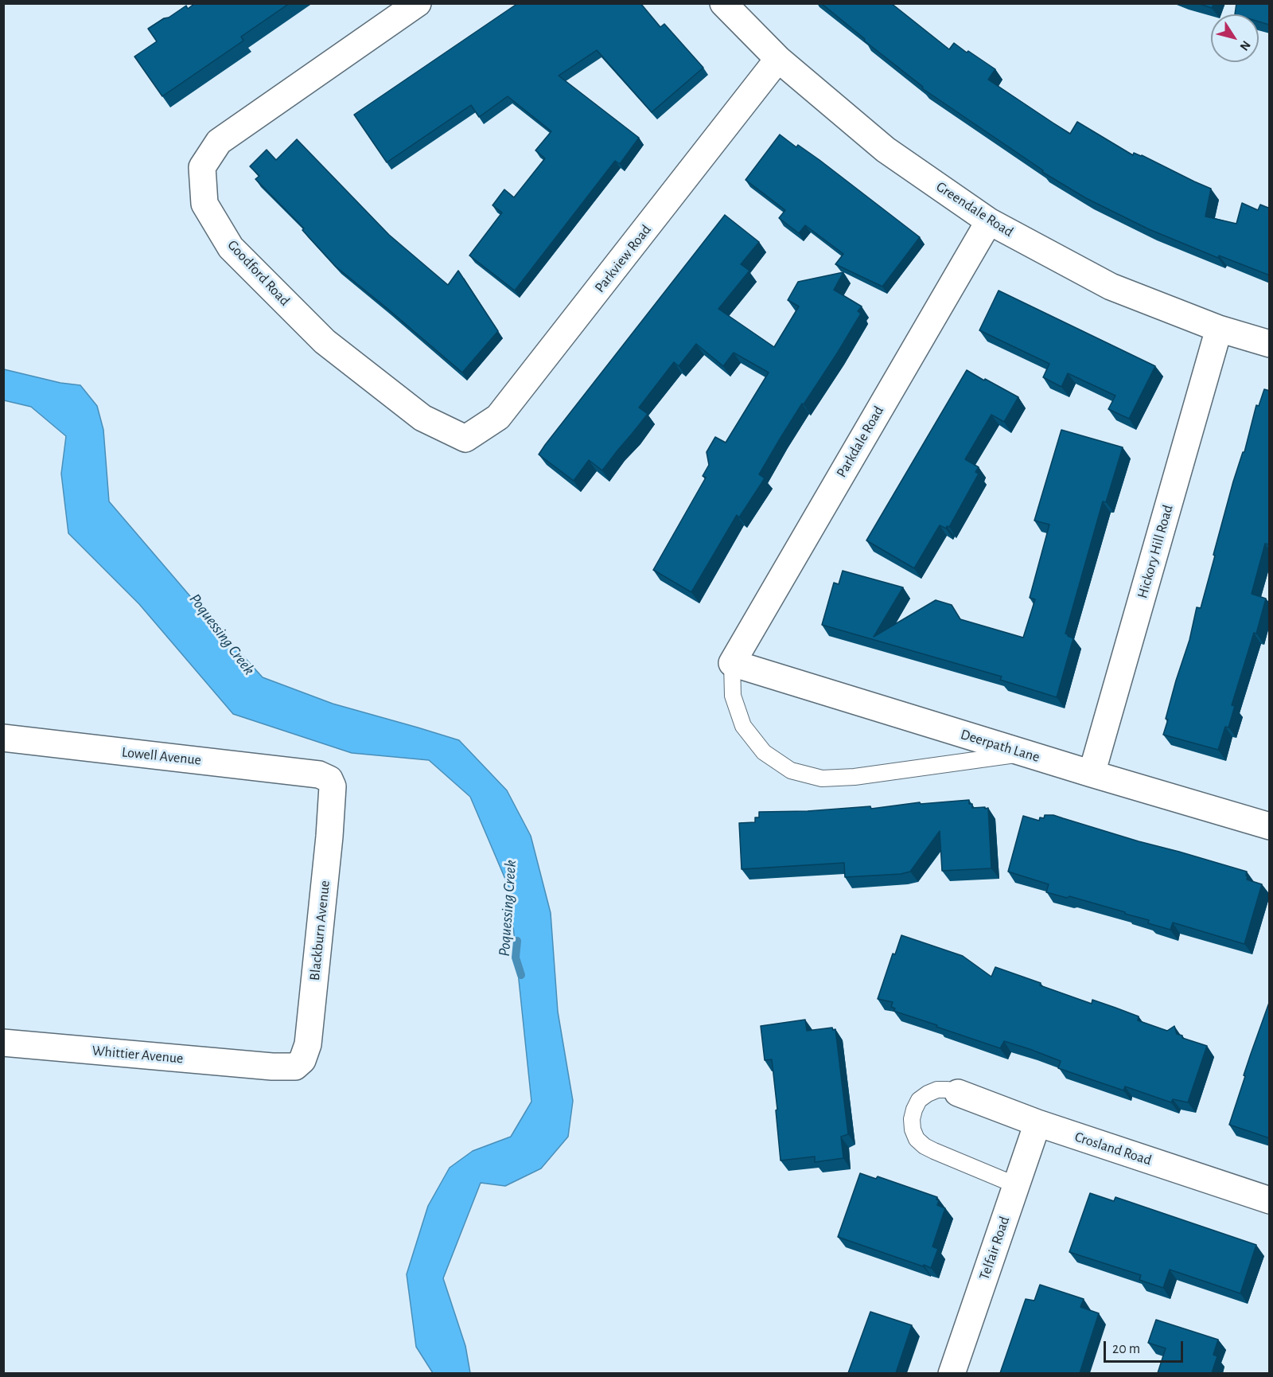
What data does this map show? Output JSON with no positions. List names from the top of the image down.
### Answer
{
  "streets": {
    "street": [
      "Greendale Road",
      "Parkview Road",
      "Goodford Road",
      "Parkdale Road",
      "Hickory Hill Road",
      "Deerpath Lane",
      "Lowell Avenue",
      "Blackburn Avenue",
      "Whittier Avenue",
      "Crosland Road",
      "Telfair Road"
    ]
  },
  "crossings": [
    ["Greendale Road", "Parkview Road"],
    ["Greendale Road", "Parkdale Road"],
    ["Greendale Road", "Hickory Hill Road"],
    ["Parkview Road", "Goodford Road"],
    ["Parkdale Road", "Deerpath Lane"],
    ["Hickory Hill Road", "Deerpath Lane"],
    ["Lowell Avenue", "Blackburn Avenue"],
    ["Blackburn Avenue", "Whittier Avenue"],
    ["Crosland Road", "Telfair Road"]
  ],
  "water": ["Poquessing Creek"],
  "scale_bar": "20 m",
  "north": "bottom right"
}
